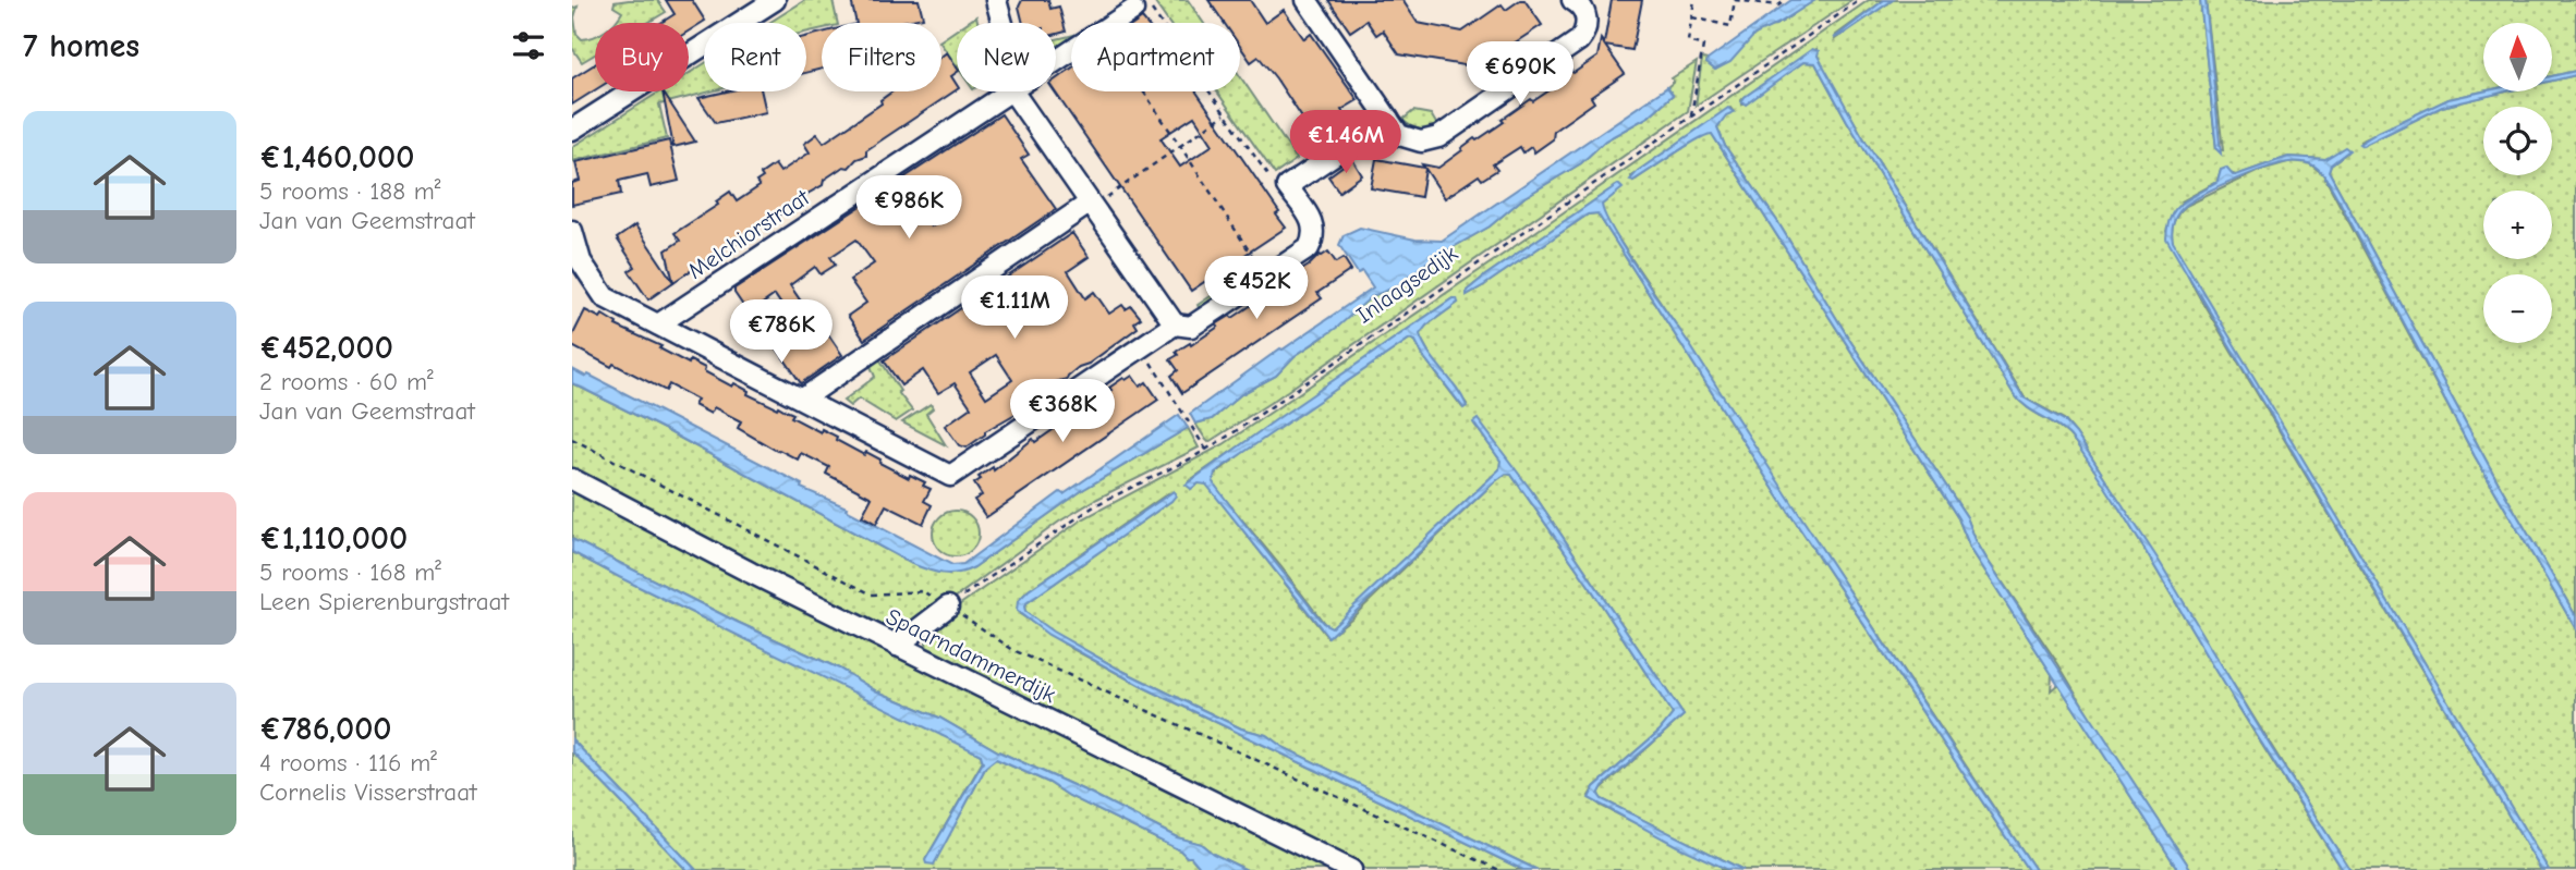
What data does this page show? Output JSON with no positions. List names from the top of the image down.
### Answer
{
  "streets": {
    "street": ["Melchiorstraat", "Spaarndammerdijk"],
    "path": ["Inlaagsedijk"]
  },
  "north": "top",
  "page": {
    "heading": "7 homes",
    "map_buttons": ["+", "−"],
    "chip": [
      "Buy",
      "Rent",
      "Filters",
      "New",
      "Apartment"
    ],
    "price": [
      "€690K",
      "€1.46M",
      "€986K",
      "€452K",
      "€1.11M",
      "€786K",
      "€368K"
    ],
    "list": [
      {
        "name": "€1,460,000",
        "note": "5 rooms · 188 m² · Jan van Geemstraat"
      },
      {
        "name": "€452,000",
        "note": "2 rooms · 60 m² · Jan van Geemstraat"
      },
      {
        "name": "€1,110,000",
        "note": "5 rooms · 168 m² · Leen Spierenburgstraat"
      },
      {
        "name": "€786,000",
        "note": "4 rooms · 116 m² · Cornelis Visserstraat"
      }
    ]
  }
}
